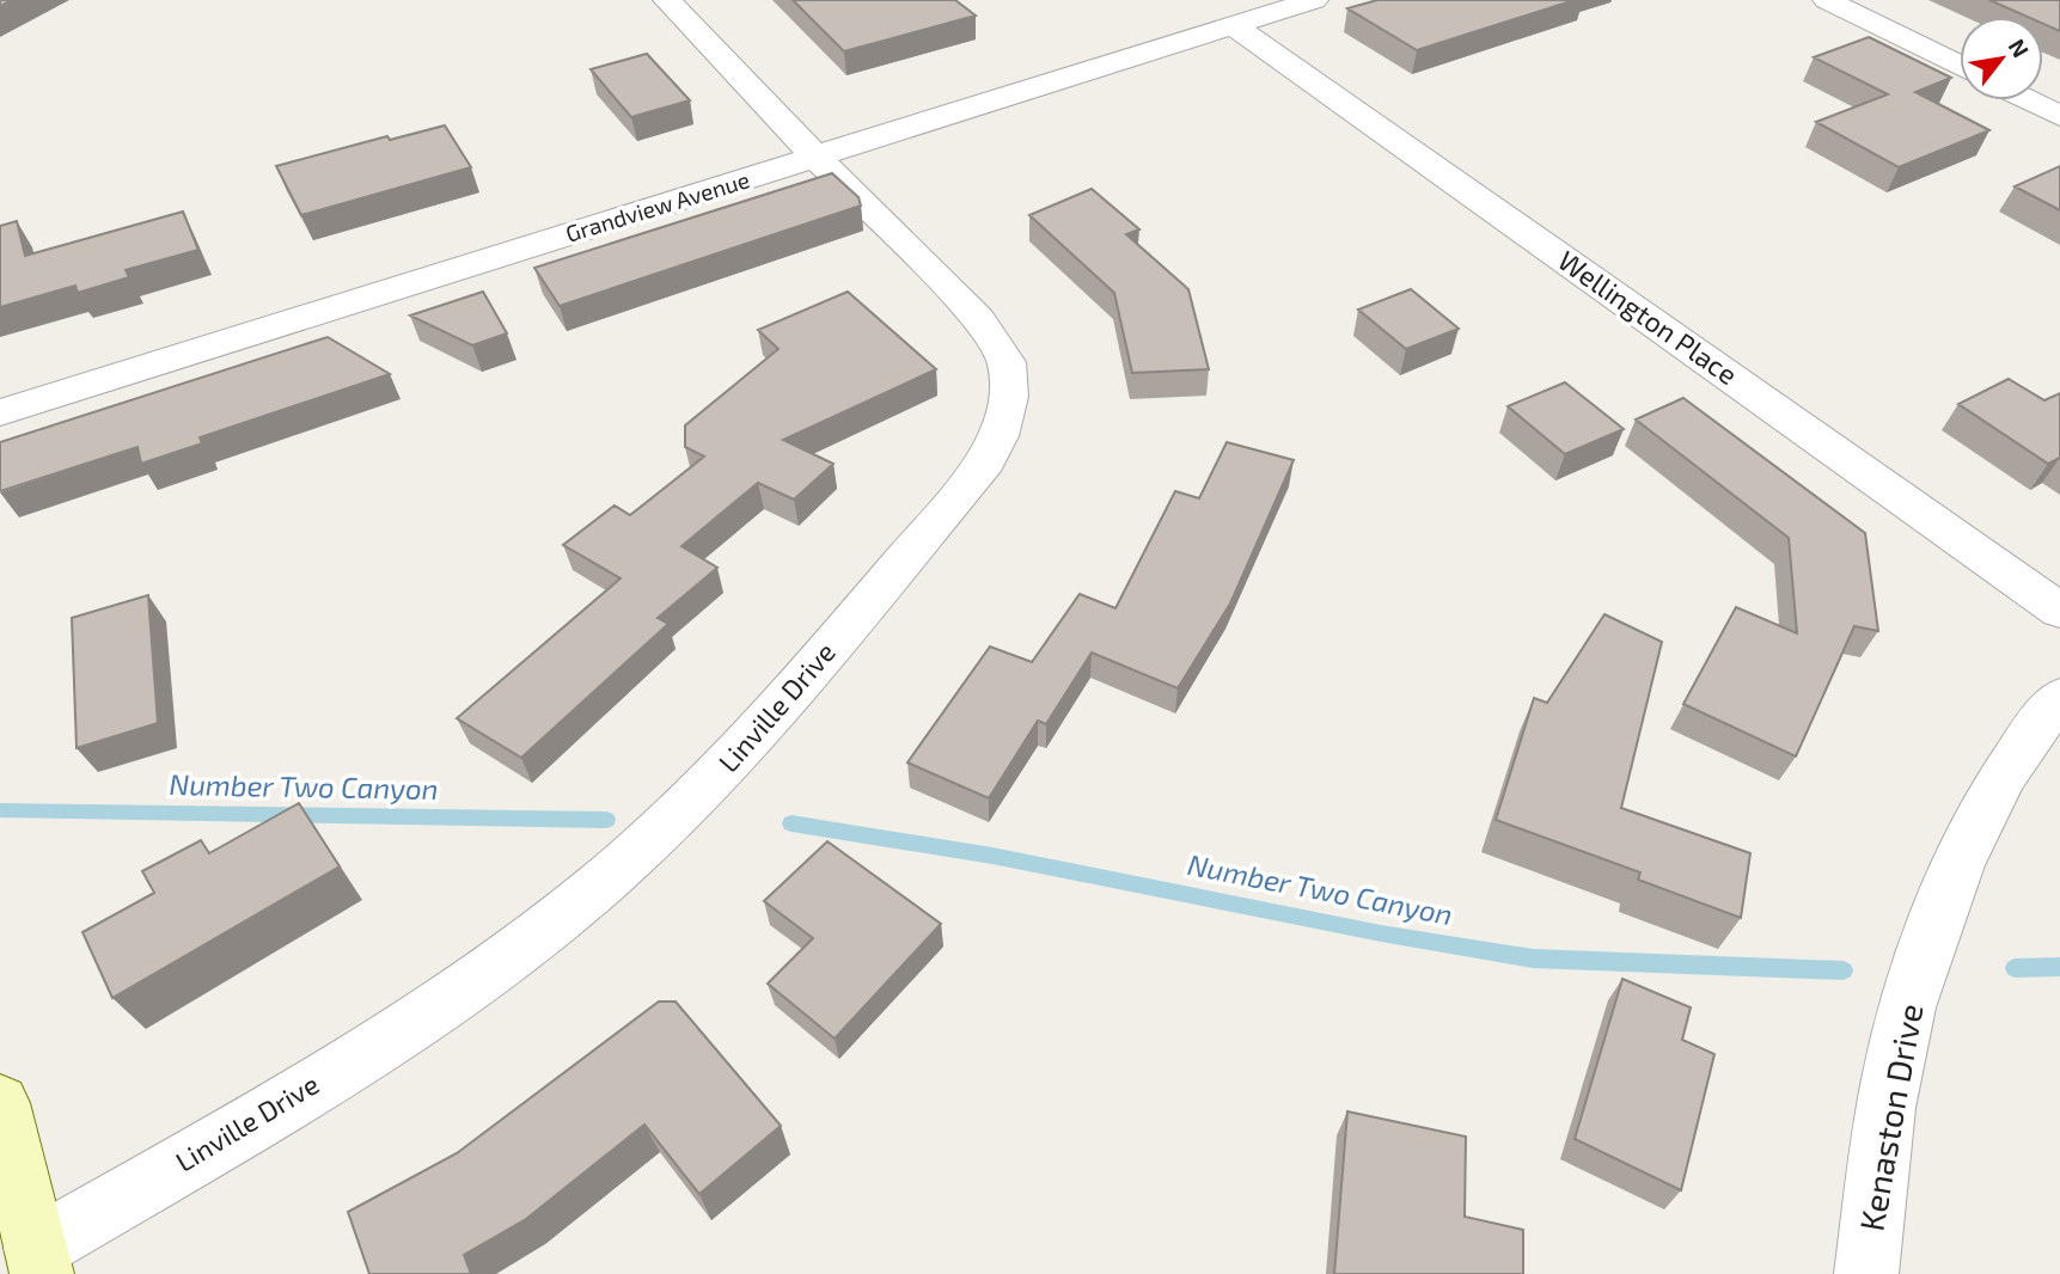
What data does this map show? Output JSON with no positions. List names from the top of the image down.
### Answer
{
  "streets": {
    "street": [
      "Grandview Avenue",
      "Wellington Place",
      "Linville Drive",
      "Kenaston Drive"
    ]
  },
  "crossings": [
    ["Grandview Avenue", "Wellington Place"],
    ["Grandview Avenue", "Linville Drive"]
  ],
  "water": ["Number Two Canyon"],
  "north": "top right"
}
